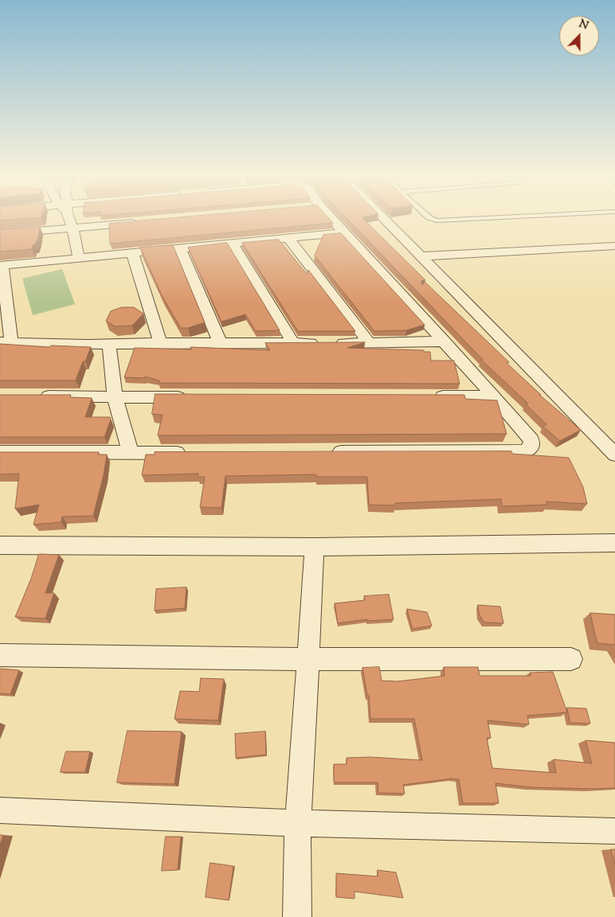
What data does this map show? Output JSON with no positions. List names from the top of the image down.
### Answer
{
  "north": "top"
}
